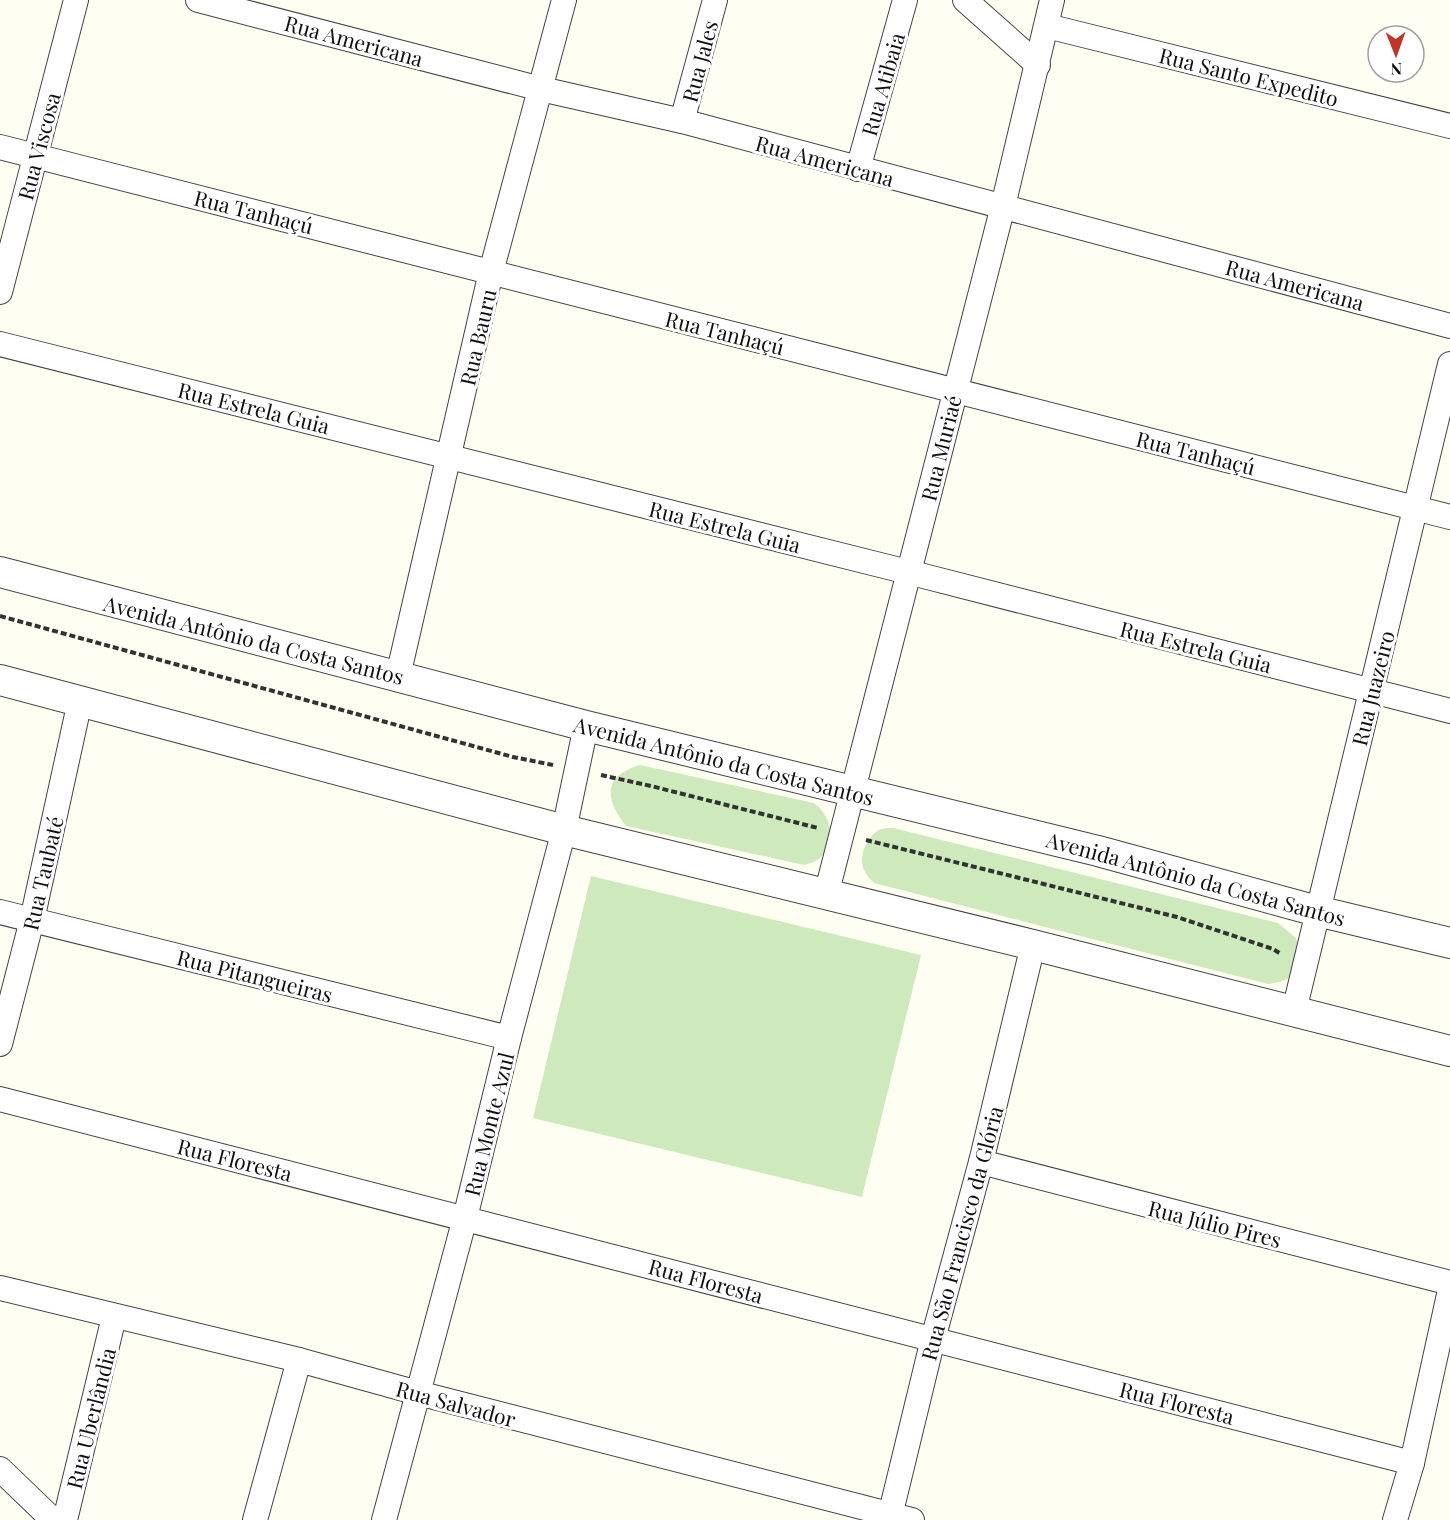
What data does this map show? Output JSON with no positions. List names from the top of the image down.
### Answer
{
  "streets": {
    "street": [
      "Rua Americana",
      "Rua Jales",
      "Rua Santo Expedito",
      "Rua Atibaia",
      "Rua Viscosa",
      "Rua Tanhaçú",
      "Rua Bauru",
      "Rua Estrela Guia",
      "Rua Muriaé",
      "Avenida Antônio da Costa Santos",
      "Rua Juazeiro",
      "Rua Taubaté",
      "Rua Pitangueiras",
      "Rua Monte Azul",
      "Rua Floresta",
      "Rua Júlio Pires",
      "Rua São Francisco da Glória",
      "Rua Salvador",
      "Rua Uberlândia"
    ]
  },
  "crossings": [
    ["Rua Americana", "Rua Jales"],
    ["Rua Americana", "Rua Atibaia"],
    ["Rua Americana", "Rua Bauru"],
    ["Rua Americana", "Rua Muriaé"],
    ["Rua Santo Expedito", "Rua Muriaé"],
    ["Rua Viscosa", "Rua Tanhaçú"],
    ["Rua Tanhaçú", "Rua Bauru"],
    ["Rua Tanhaçú", "Rua Muriaé"],
    ["Rua Tanhaçú", "Rua Juazeiro"],
    ["Rua Bauru", "Rua Estrela Guia"],
    ["Rua Bauru", "Avenida Antônio da Costa Santos"],
    ["Rua Estrela Guia", "Rua Muriaé"],
    ["Rua Estrela Guia", "Rua Juazeiro"],
    ["Rua Muriaé", "Avenida Antônio da Costa Santos"],
    ["Avenida Antônio da Costa Santos", "Rua Juazeiro"],
    ["Avenida Antônio da Costa Santos", "Rua Monte Azul"],
    ["Rua Taubaté", "Rua Pitangueiras"],
    ["Rua Pitangueiras", "Rua Monte Azul"],
    ["Rua Monte Azul", "Rua Floresta"],
    ["Rua Monte Azul", "Rua Salvador"],
    ["Rua Floresta", "Rua São Francisco da Glória"],
    ["Rua Júlio Pires", "Rua São Francisco da Glória"],
    ["Rua São Francisco da Glória", "Rua Salvador"],
    ["Rua Salvador", "Rua Uberlândia"]
  ],
  "north": "bottom"
}
